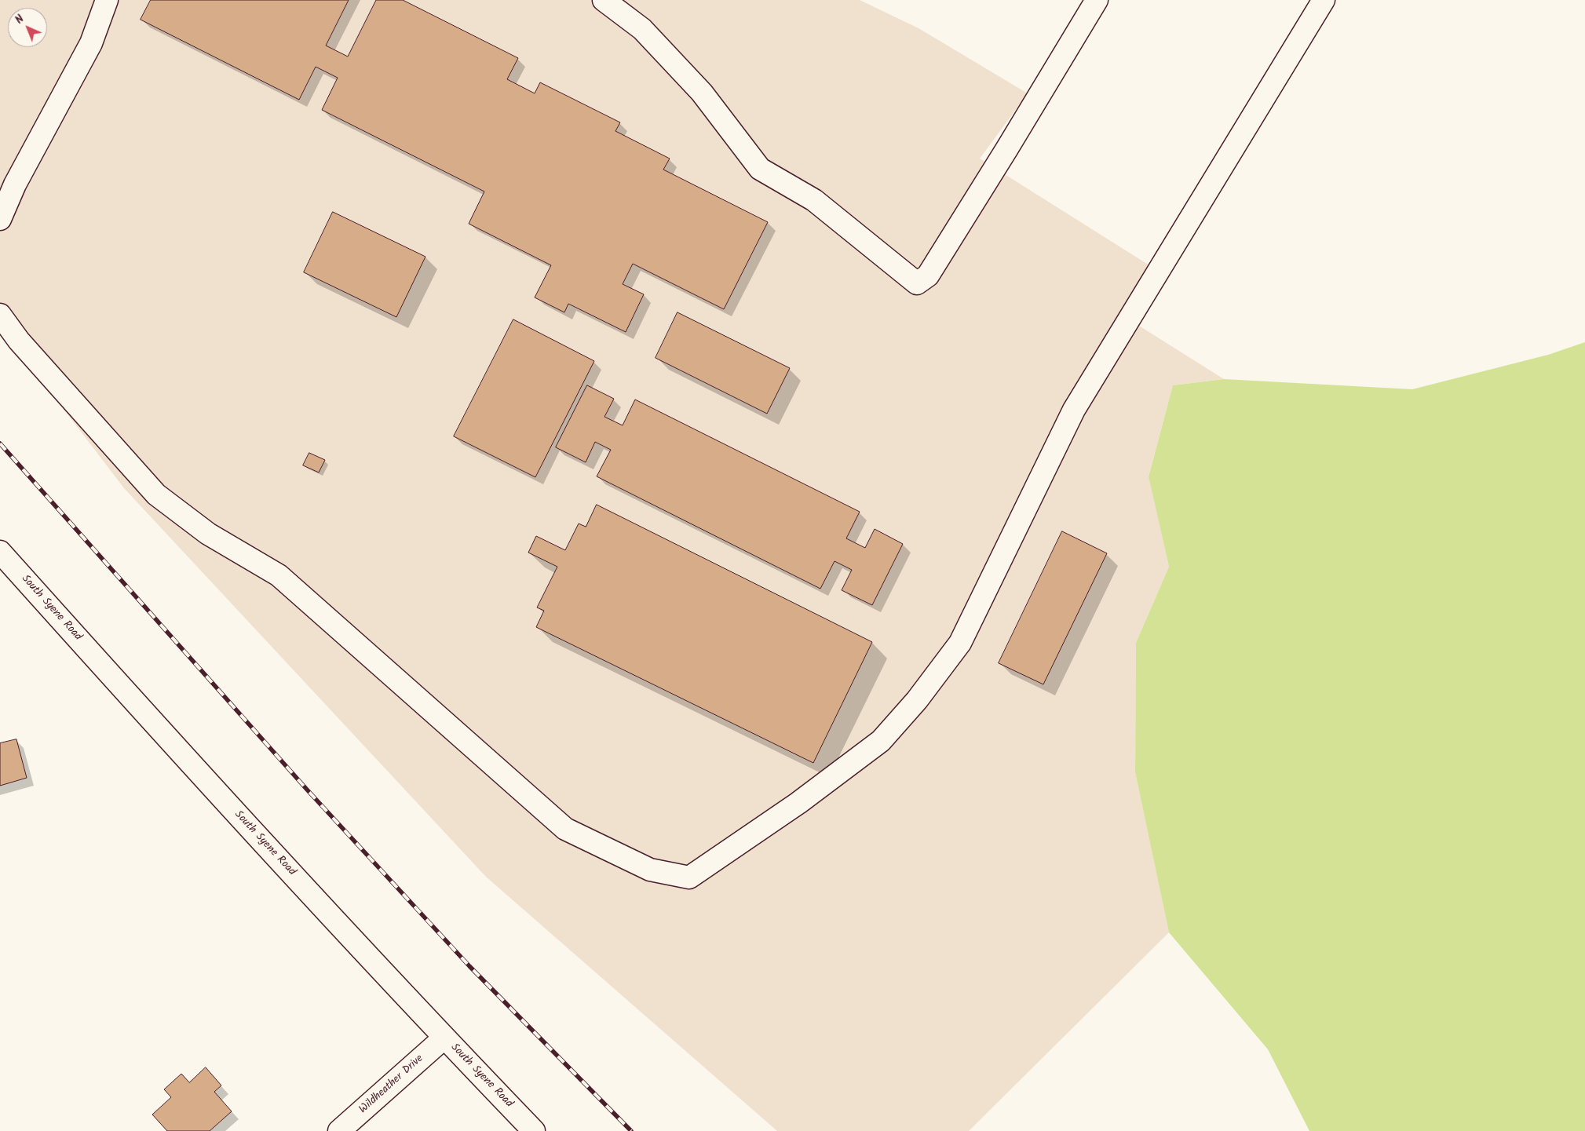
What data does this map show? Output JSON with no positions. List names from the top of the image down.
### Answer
{
  "streets": {
    "street": ["South Syene Road", "Wildheather Drive"]
  },
  "crossings": [
    ["South Syene Road", "Wildheather Drive"]
  ],
  "north": "top left"
}
